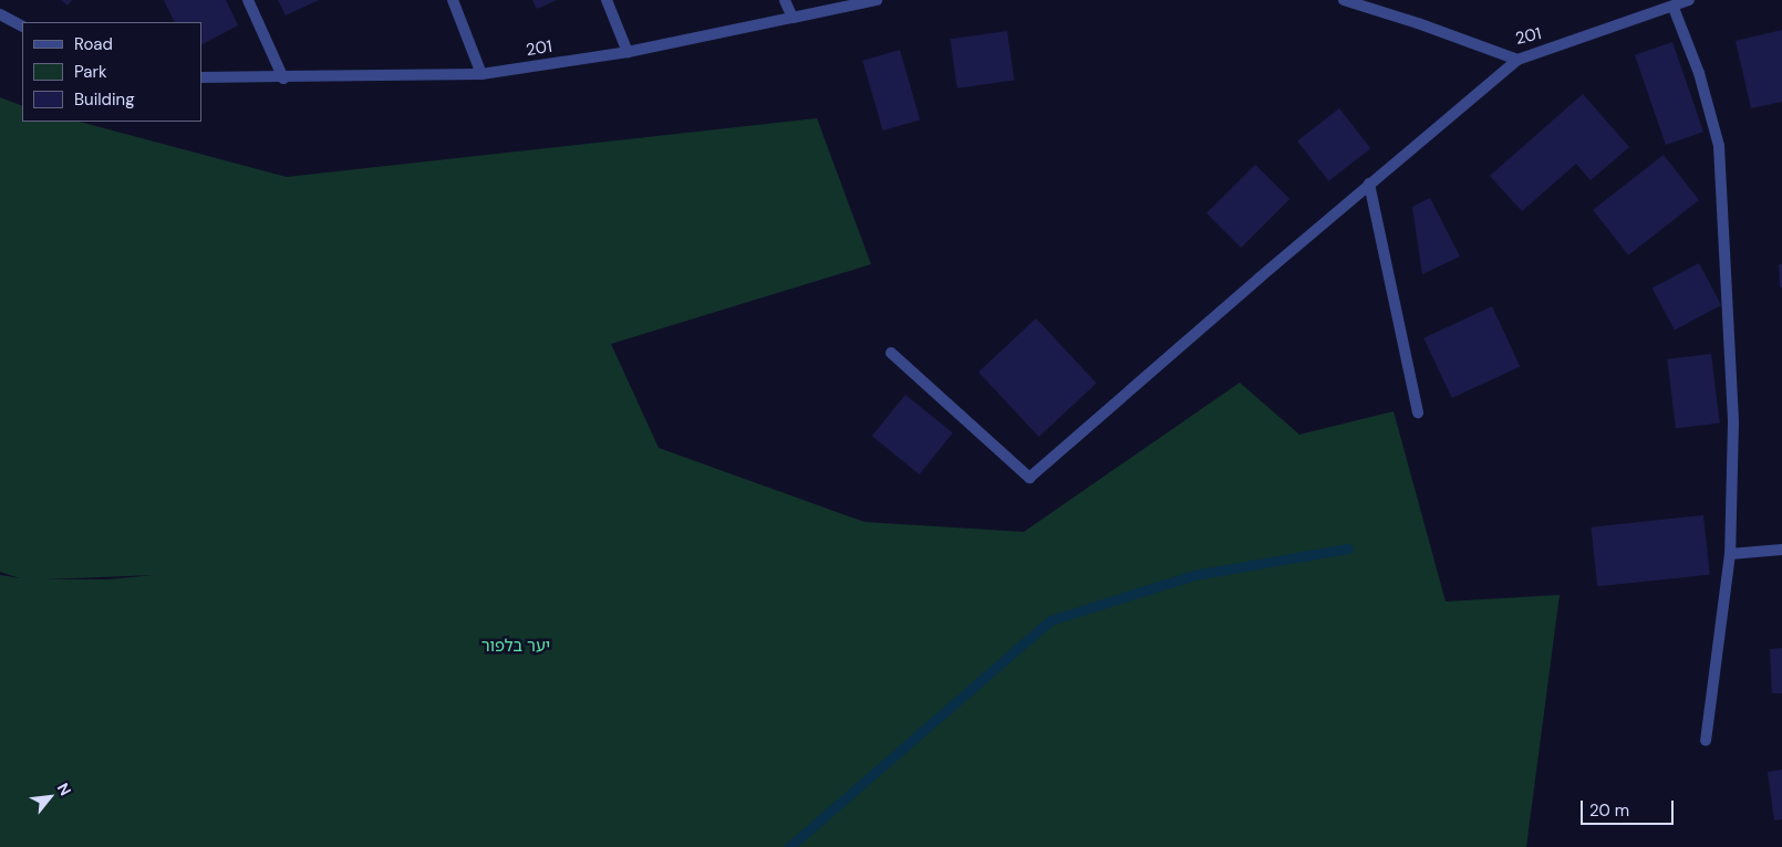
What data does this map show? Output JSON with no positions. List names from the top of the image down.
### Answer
{
  "streets": {
    "street": ["201"]
  },
  "parks": ["יער בלפור"],
  "legend": ["Road", "Park", "Building"],
  "scale_bar": "20 m",
  "north": "top right"
}
